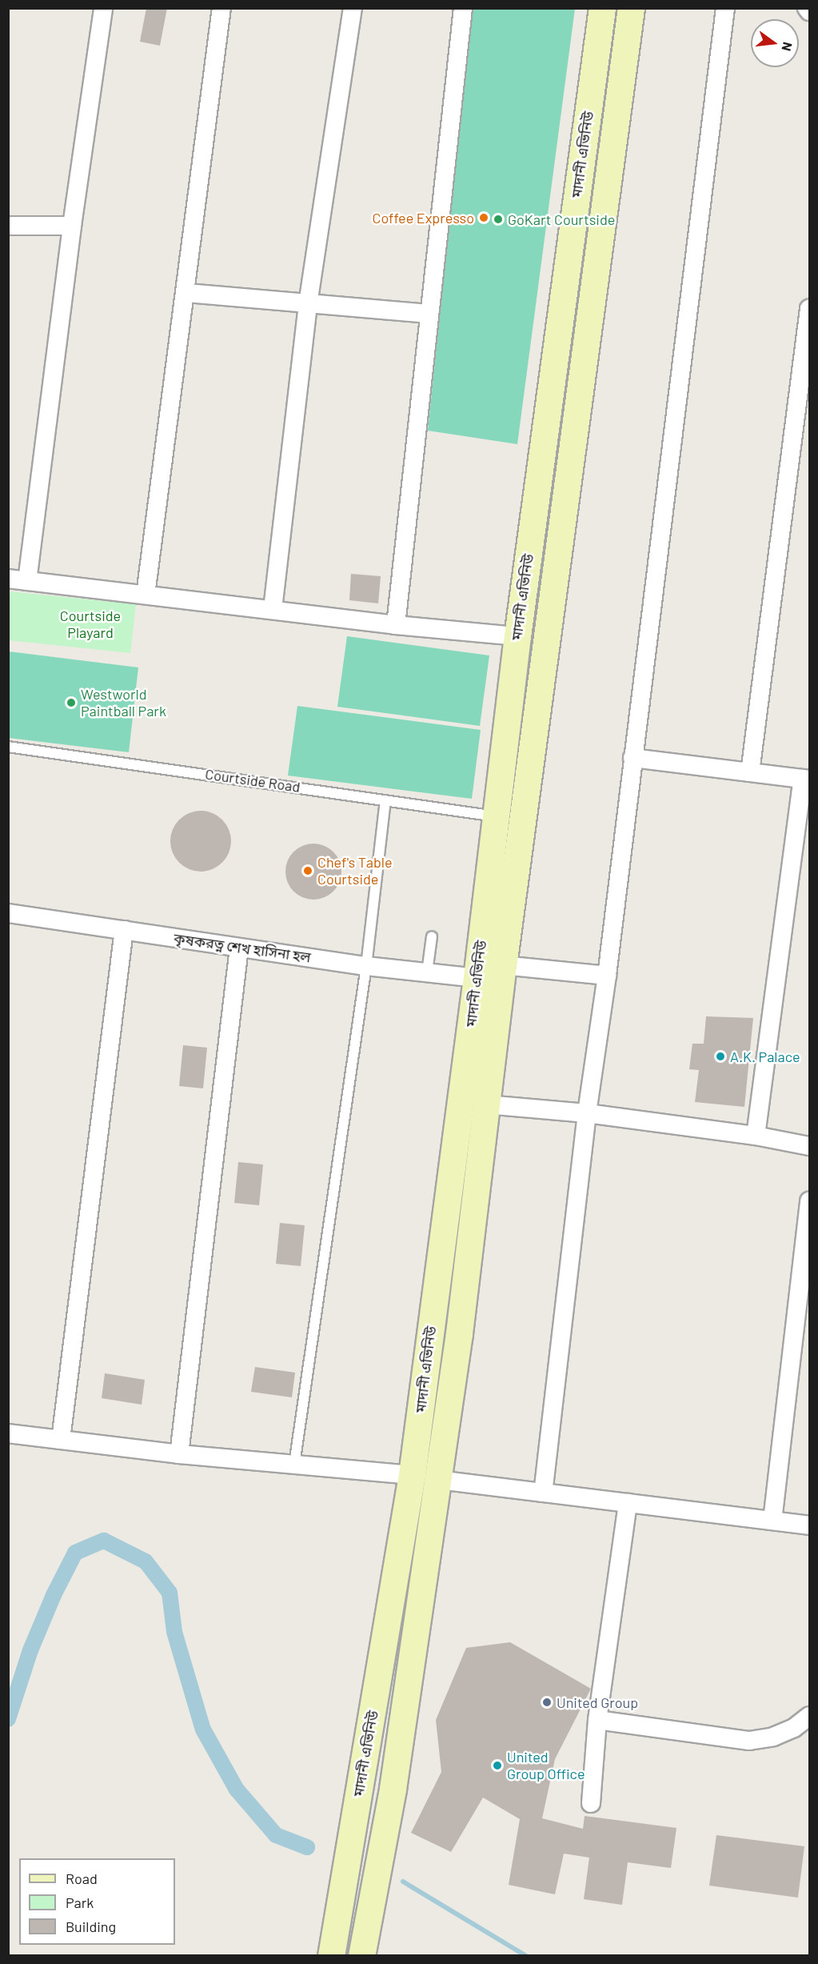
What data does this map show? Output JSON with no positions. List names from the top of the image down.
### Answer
{
  "streets": {
    "main road": ["মাদানী এভিনিউ"],
    "street": ["কৃষকরত্ন শেখ হাসিনা হল"],
    "lane": ["Courtside Road"]
  },
  "crossings": [
    ["মাদানী এভিনিউ", "Courtside Road"],
    ["মাদানী এভিনিউ", "কৃষকরত্ন শেখ হাসিনা হল"]
  ],
  "parks": ["Courtside Playard"],
  "places": [
    "Coffee Expresso",
    "GoKart Courtside",
    "Westworld Paintball Park",
    "Chef's Table Courtside",
    "A.K. Palace",
    "United Group",
    "United Group Office"
  ],
  "legend": ["Road", "Park", "Building"],
  "north": "right"
}
